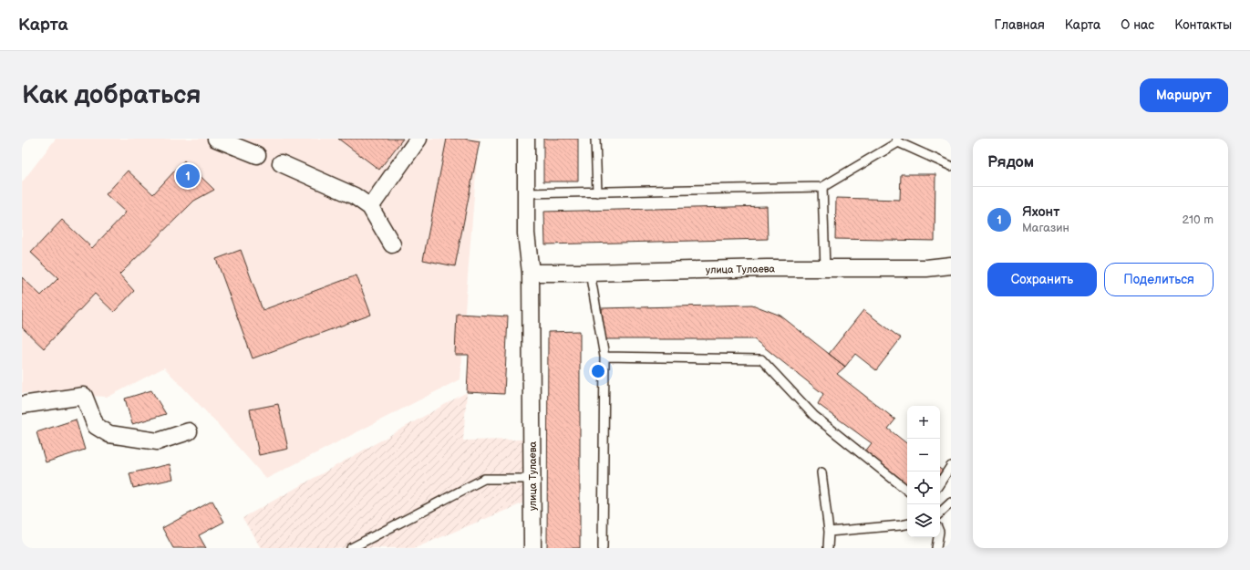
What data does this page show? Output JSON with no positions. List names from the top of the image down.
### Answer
{
  "streets": {
    "street": ["улица Тулаева"]
  },
  "page": {
    "header": "Карта",
    "nav": [
      "Главная",
      "Карта",
      "О нас",
      "Контакты"
    ],
    "buttons": [
      "Маршрут",
      ["Сохранить", "Поделиться"]
    ],
    "title": "Как добраться",
    "heading": "Рядом",
    "pins": "1",
    "list": [
      {
        "mark": "1",
        "name": "Яхонт",
        "note": "Магазин",
        "value": "210 m"
      }
    ],
    "map_buttons": ["+", "−"]
  }
}
